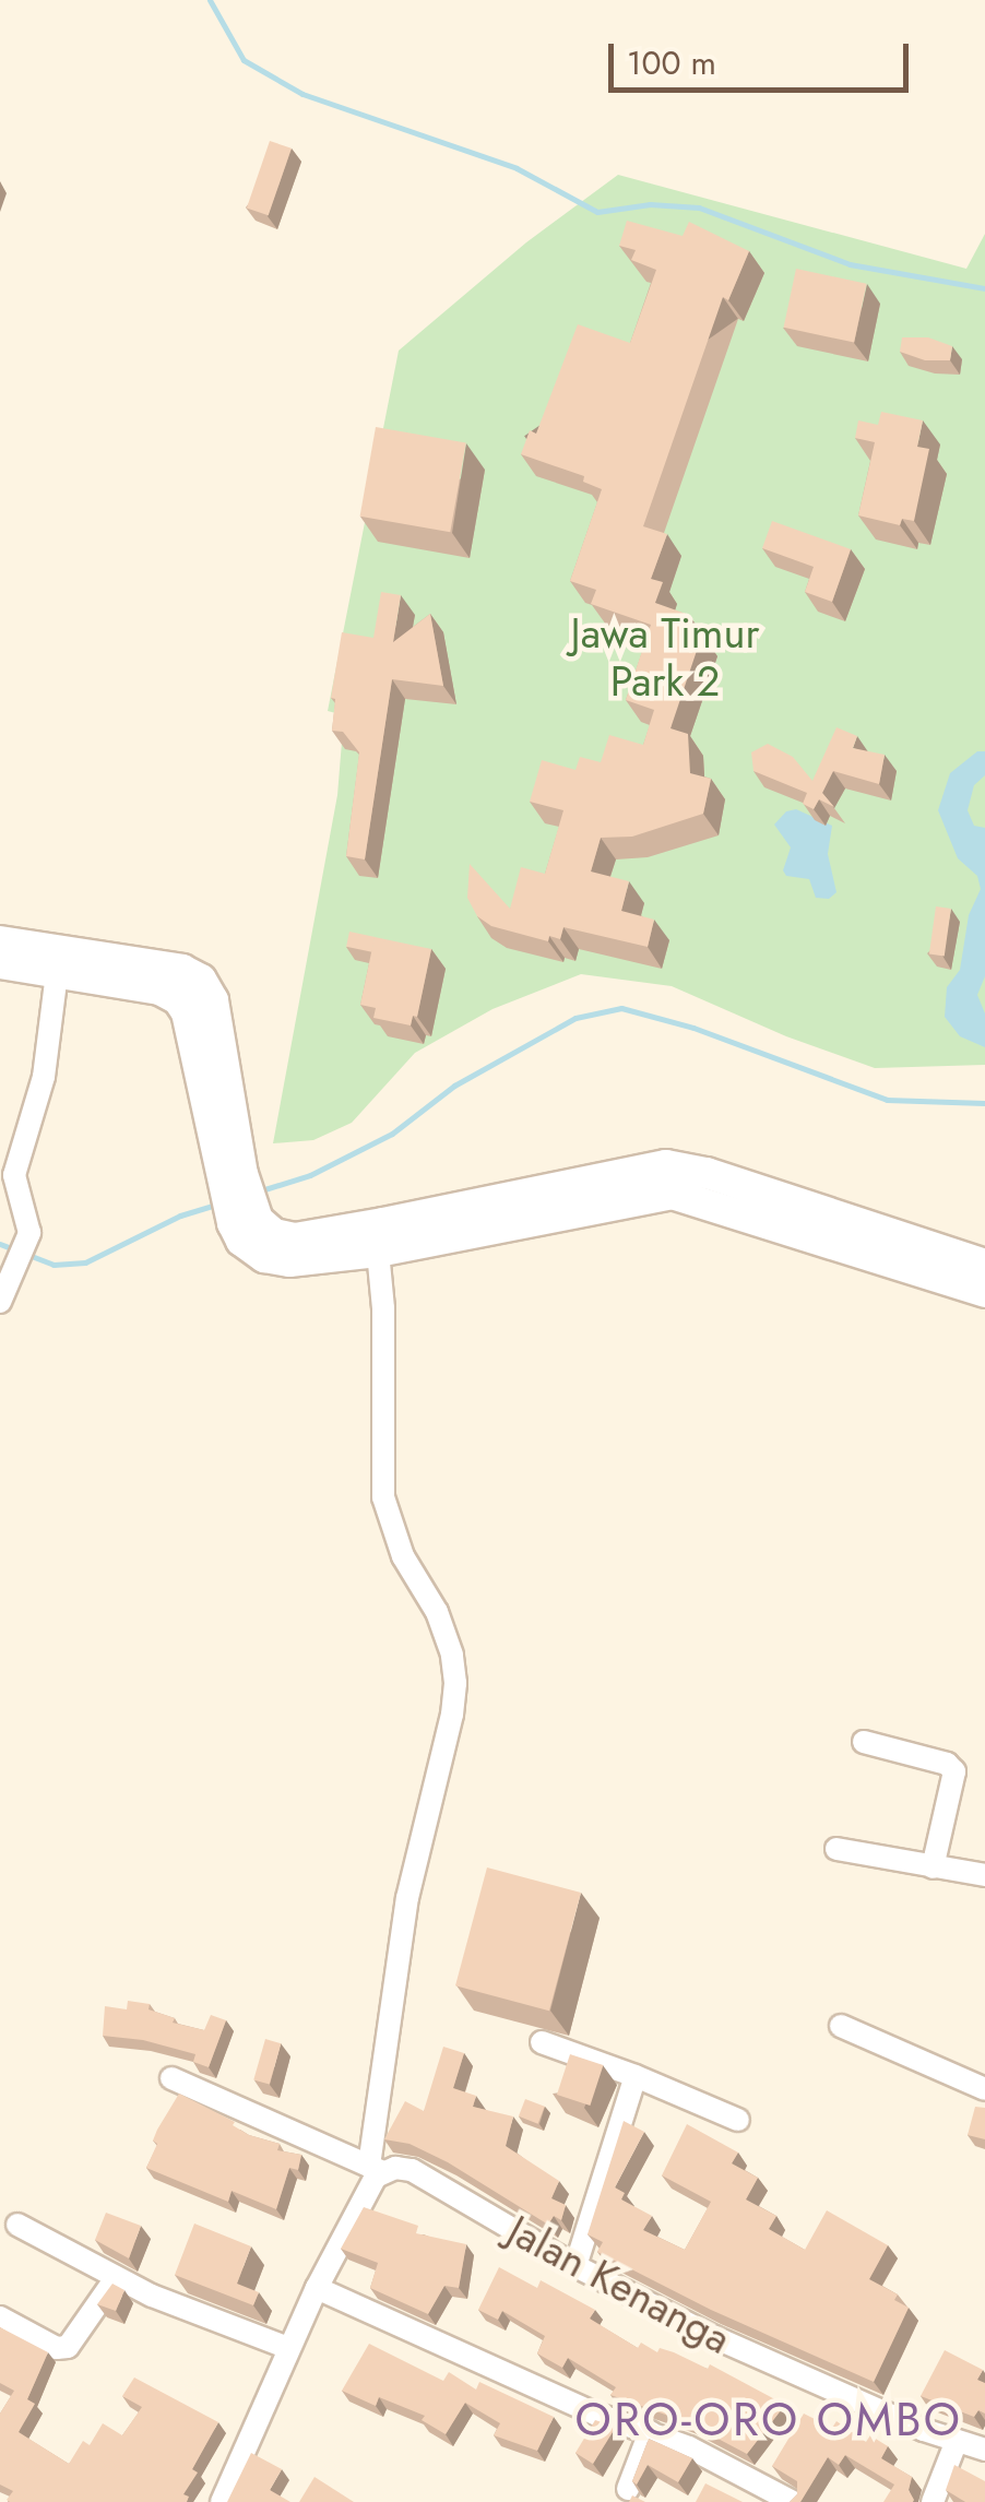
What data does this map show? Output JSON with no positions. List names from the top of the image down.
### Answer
{
  "streets": {
    "street": ["Jalan Kenanga"]
  },
  "districts": ["ORO-ORO OMBO"],
  "parks": ["Jawa Timur Park 2"],
  "scale_bar": "100 m"
}
